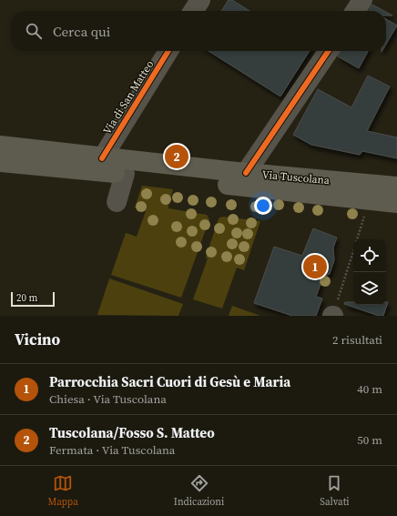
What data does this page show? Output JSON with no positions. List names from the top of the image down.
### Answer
{
  "streets": {
    "main road": ["Via Tuscolana"],
    "street": ["Via di San Matteo"]
  },
  "crossings": [
    ["Via di San Matteo", "Via Tuscolana"]
  ],
  "scale_bar": "20 m",
  "page": {
    "search": "Cerca qui",
    "pins": ["2", "1"],
    "scale": "20 m",
    "heading": ["Vicino", "2 risultati"],
    "list": [
      {
        "mark": "1",
        "name": "Parrocchia Sacri Cuori di Gesù e Maria",
        "note": "Chiesa · Via Tuscolana",
        "value": "40 m"
      },
      {
        "mark": "2",
        "name": "Tuscolana/Fosso S. Matteo",
        "note": "Fermata · Via Tuscolana",
        "value": "50 m"
      }
    ],
    "nav": ["Mappa", "Indicazioni", "Salvati"]
  }
}
